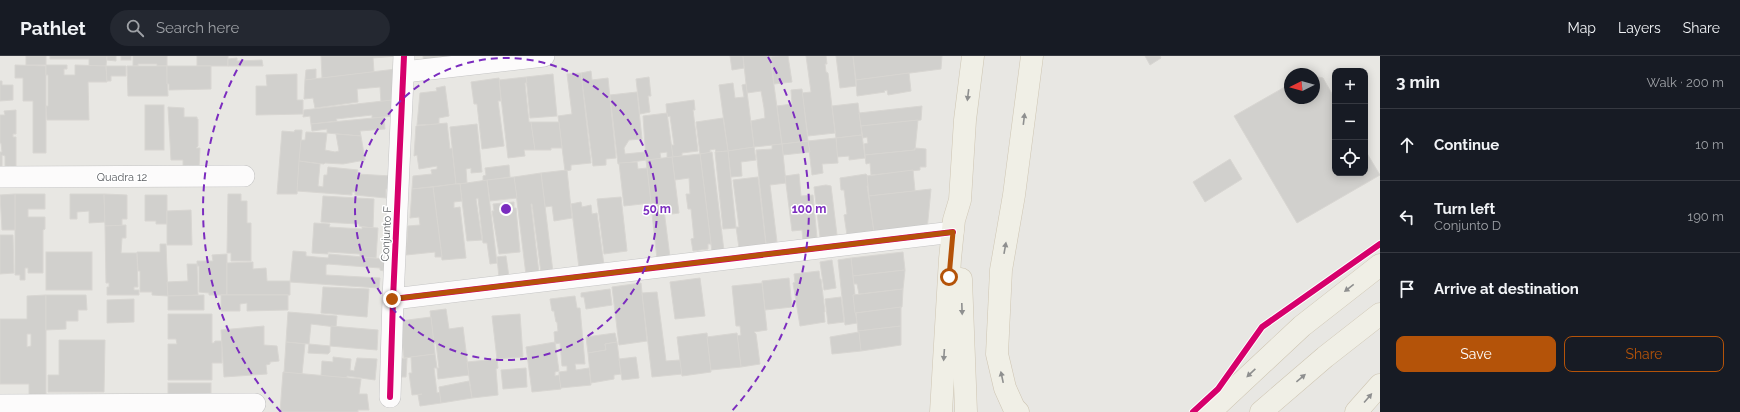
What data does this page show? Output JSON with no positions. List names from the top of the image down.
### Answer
{
  "streets": {
    "street": ["Quadra 12", "Conjunto F"]
  },
  "north": "left",
  "page": {
    "header": "Pathlet",
    "search": "Search here",
    "nav": ["Map", "Layers", "Share"],
    "heading": ["3 min", "Walk · 200 m"],
    "map_buttons": ["+", "−"],
    "list": [
      ["Continue", "10 m"],
      ["Turn left", "Conjunto D", "190 m"],
      "Arrive at destination"
    ],
    "buttons": ["Save", "Share"]
  },
  "rings": ["50 m", "100 m"]
}
